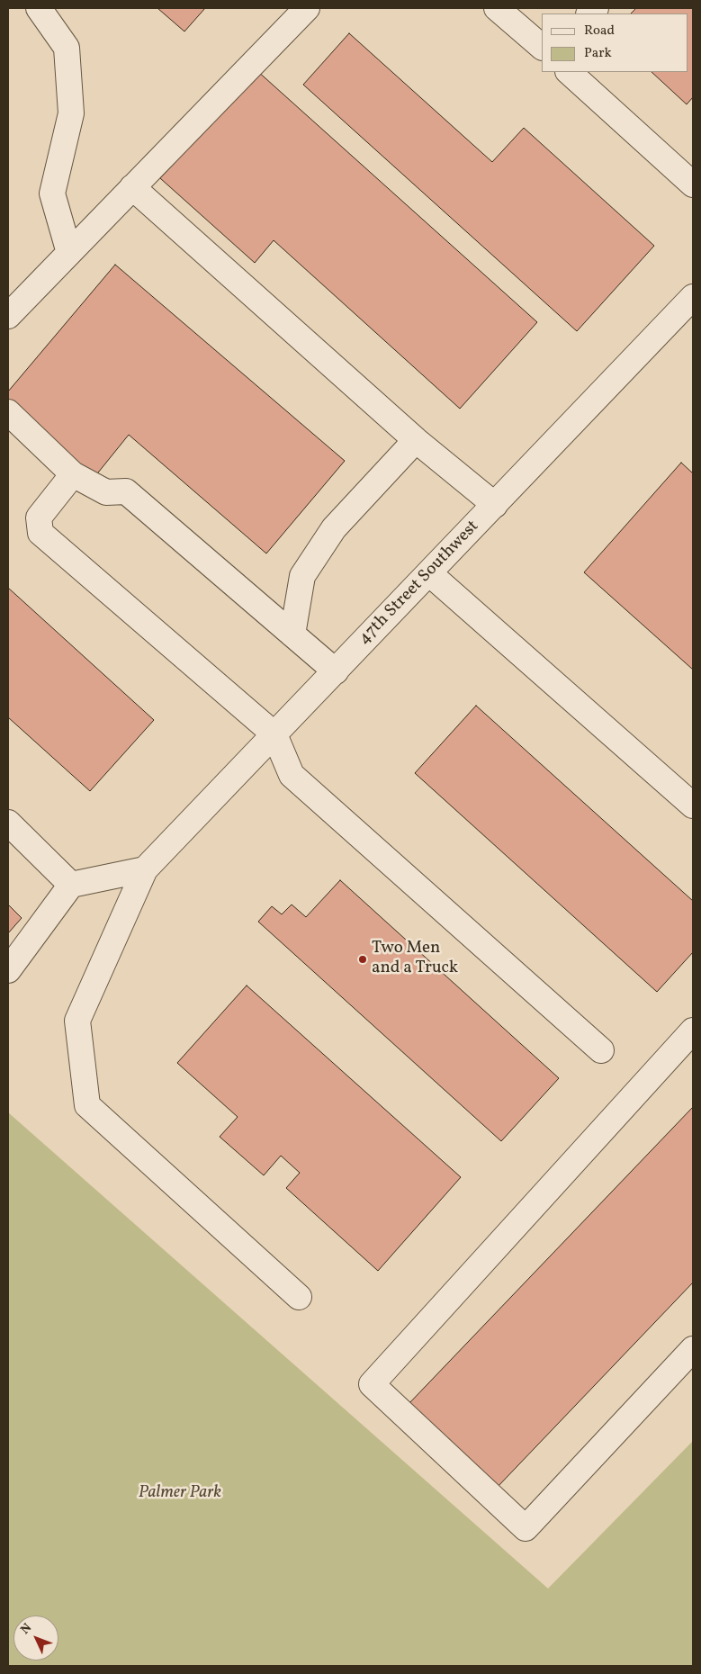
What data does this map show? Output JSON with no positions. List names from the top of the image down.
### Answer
{
  "streets": {
    "street": ["47th Street Southwest"]
  },
  "parks": ["Palmer Park"],
  "places": ["Two Men and a Truck"],
  "legend": ["Road", "Park"],
  "north": "top left"
}
